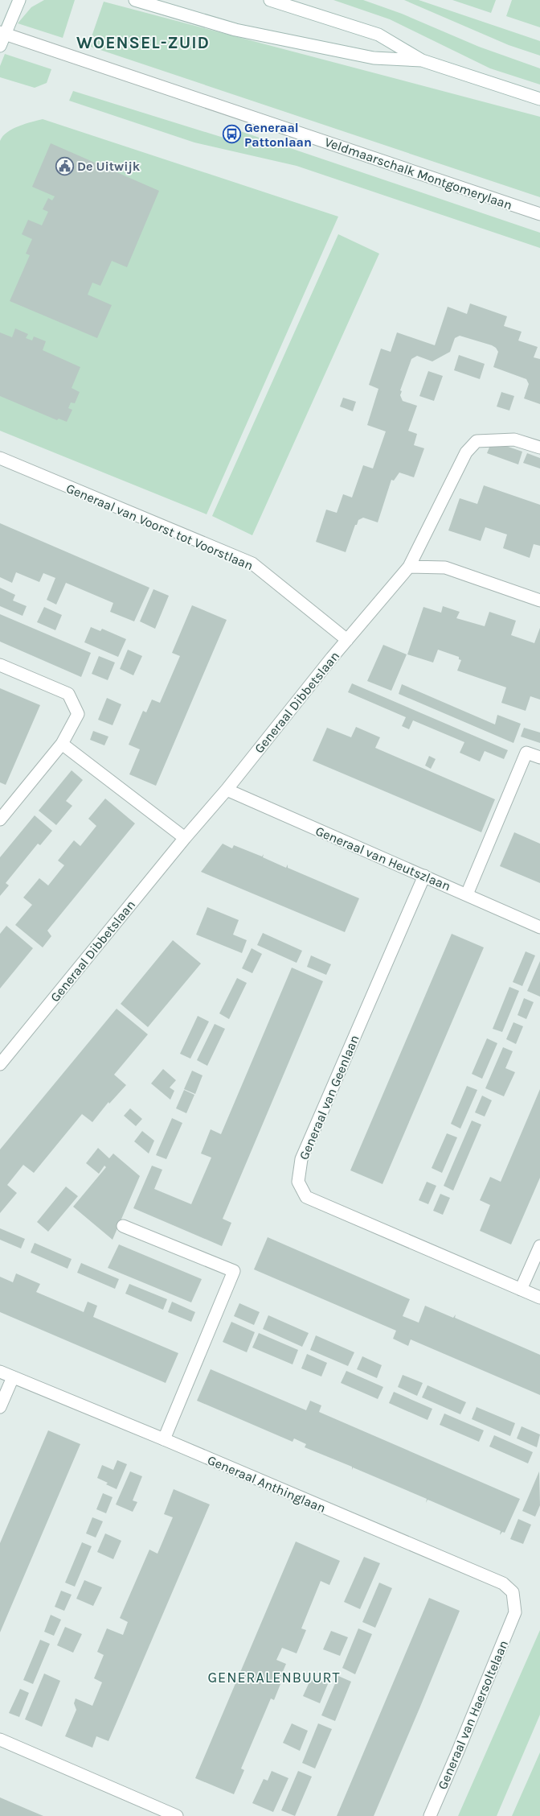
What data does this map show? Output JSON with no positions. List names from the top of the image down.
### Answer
{
  "streets": {
    "street": [
      "Veldmaarschalk Montgomerylaan",
      "Generaal van Voorst tot Voorstlaan",
      "Generaal Dibbetslaan",
      "Generaal van Heutszlaan",
      "Generaal van Geenlaan",
      "Generaal Anthinglaan",
      "Generaal van Haersoltelaan"
    ]
  },
  "crossings": [
    ["Generaal van Voorst tot Voorstlaan", "Generaal Dibbetslaan"],
    ["Generaal Dibbetslaan", "Generaal van Heutszlaan"],
    ["Generaal van Heutszlaan", "Generaal van Geenlaan"],
    ["Generaal Anthinglaan", "Generaal van Haersoltelaan"]
  ],
  "districts": ["WOENSEL-ZUID", "GENERALENBUURT"],
  "places": {
    "bus stop": ["Generaal Pattonlaan"],
    "public building": ["De Uitwijk"]
  }
}
